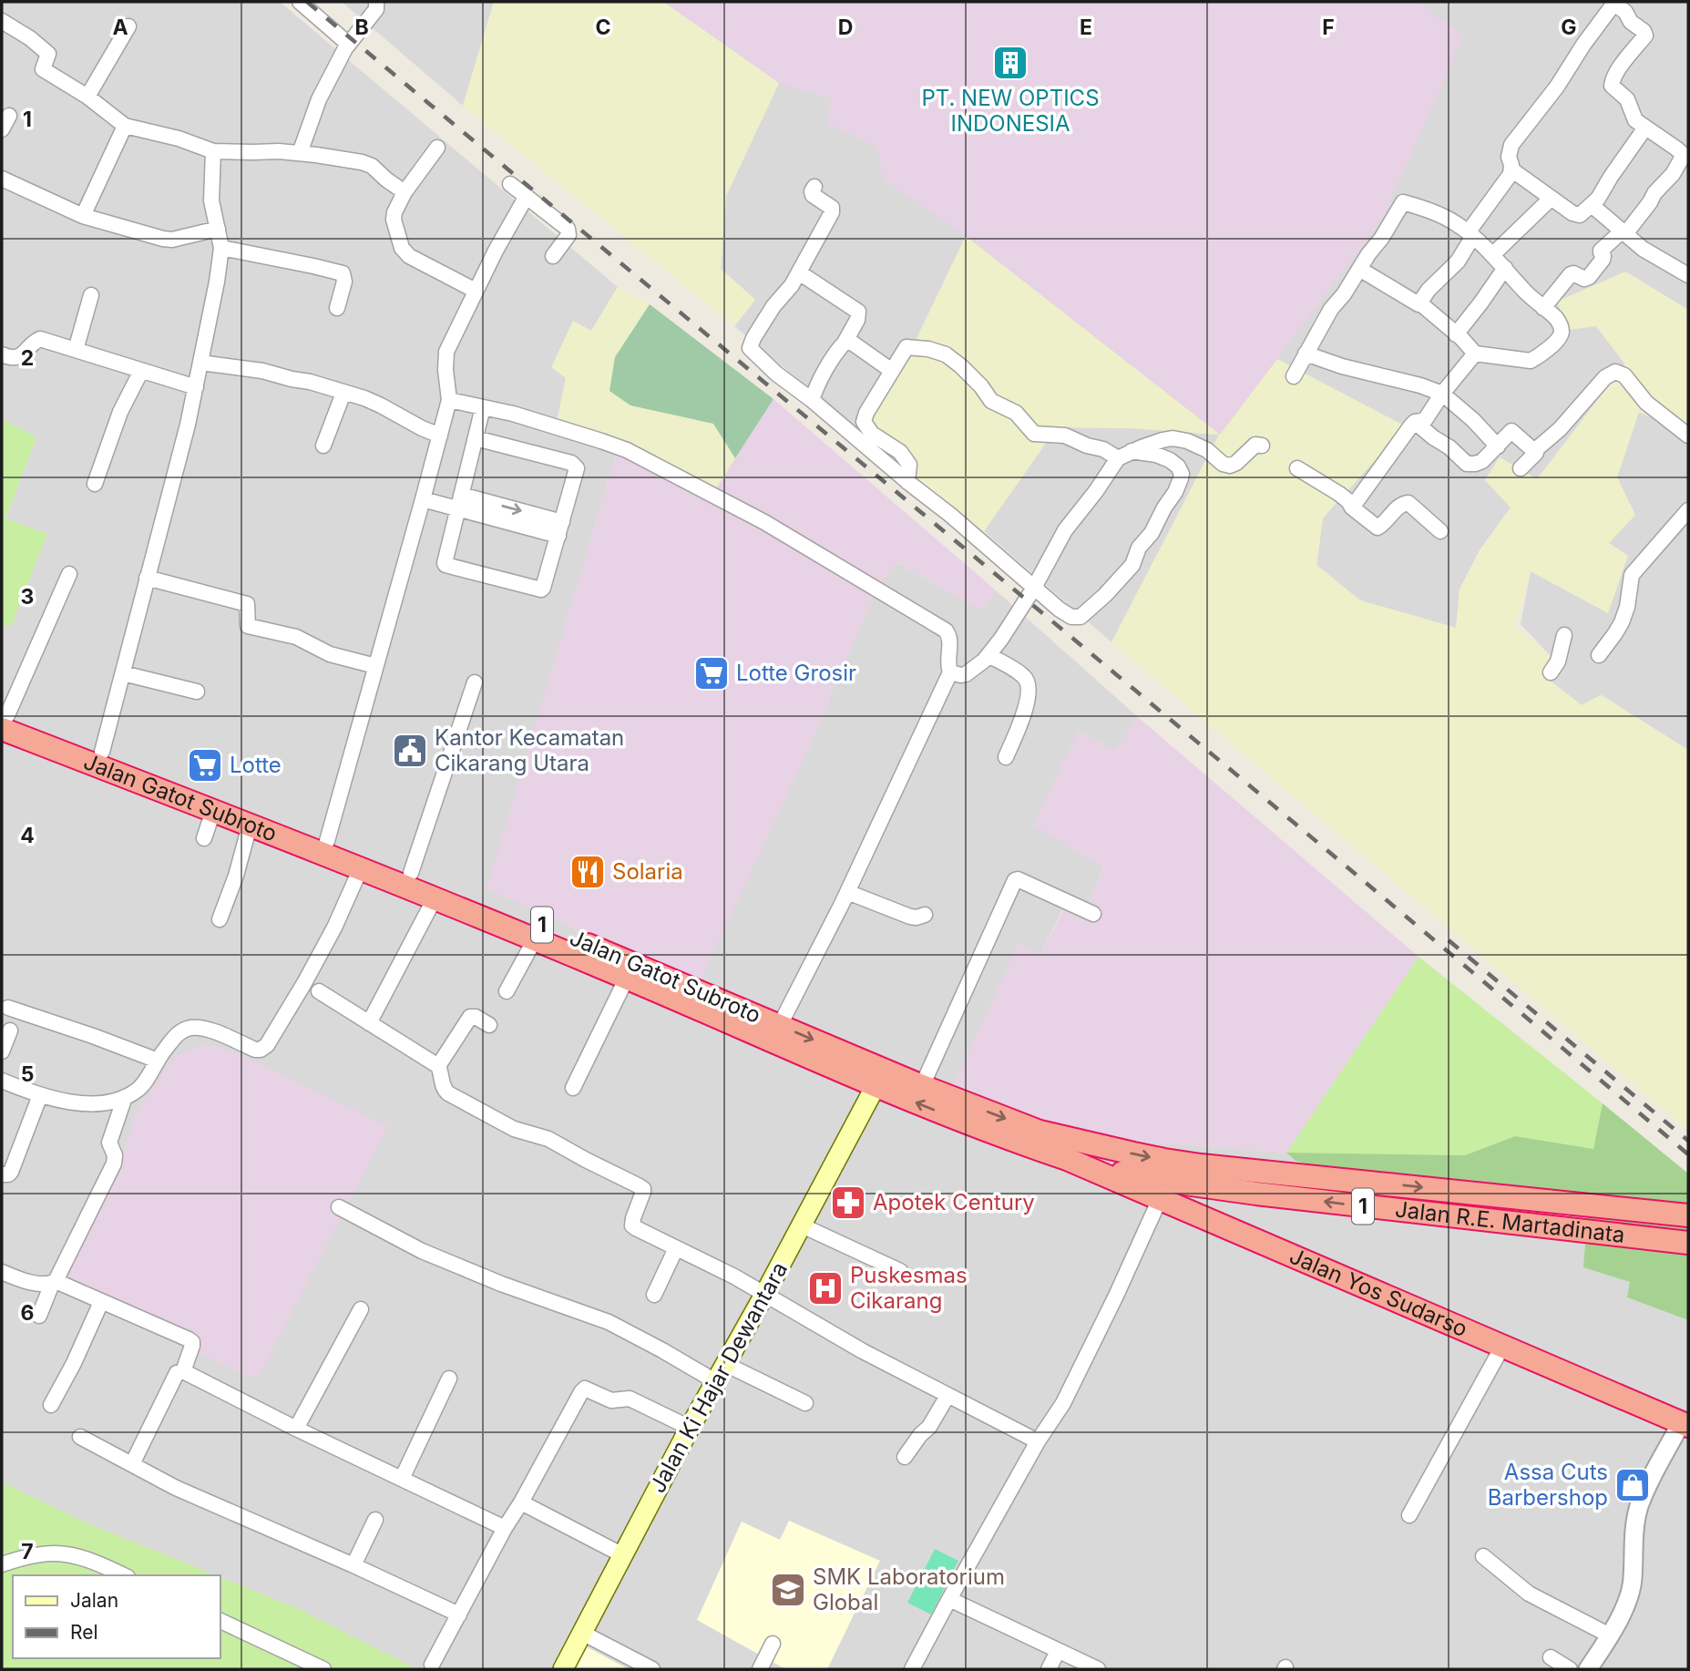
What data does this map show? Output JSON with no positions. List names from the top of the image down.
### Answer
{
  "streets": {
    "highway": [
      "Jalan Gatot Subroto",
      "1",
      "Jalan R.E. Martadinata",
      "Jalan Yos Sudarso"
    ],
    "main road": ["Jalan Ki Hajar Dewantara"]
  },
  "crossings": [
    ["Jalan Gatot Subroto", "Jalan R.E. Martadinata"],
    ["Jalan Gatot Subroto", "Jalan Yos Sudarso"],
    ["Jalan Gatot Subroto", "Jalan Ki Hajar Dewantara"],
    ["Jalan R.E. Martadinata", "Jalan Yos Sudarso"]
  ],
  "places": {
    "building": ["PT. NEW OPTICS INDONESIA"],
    "supermarket": ["Lotte Grosir", "Lotte"],
    "public building": ["Kantor Kecamatan Cikarang Utara"],
    "restaurant": ["Solaria"],
    "pharmacy": ["Apotek Century"],
    "hospital": ["Puskesmas Cikarang"],
    "shop": ["Assa Cuts Barbershop"],
    "school or university": ["SMK Laboratorium Global"]
  },
  "legend": ["Jalan", "Rel"],
  "grid": {
    "columns": [
      "A",
      "B",
      "C",
      "D",
      "E",
      "F",
      "G"
    ],
    "rows": [
      "1",
      "2",
      "3",
      "4",
      "5",
      "6",
      "7"
    ]
  }
}
